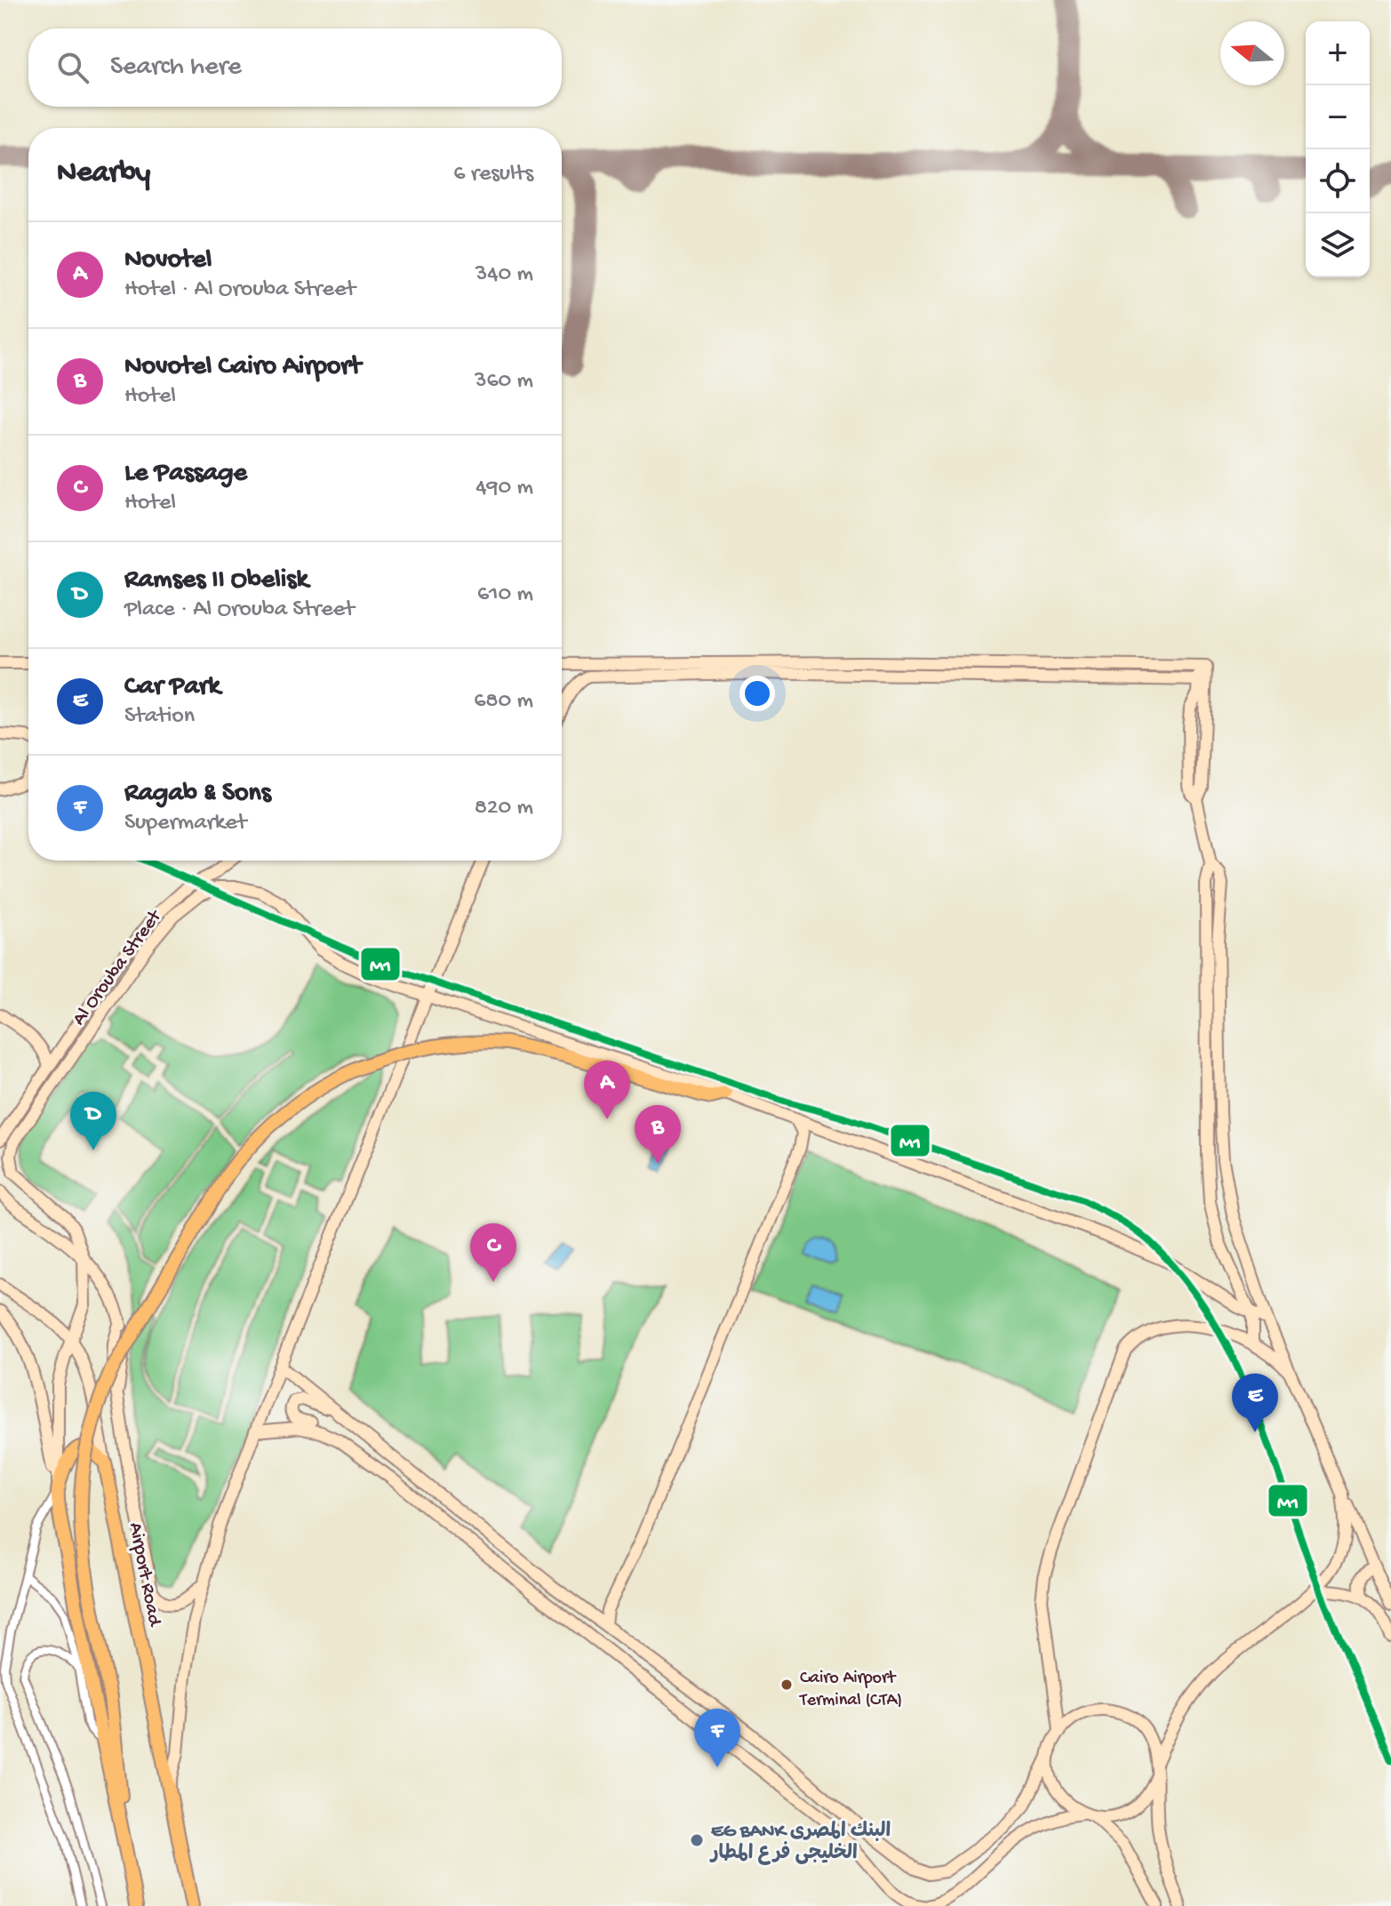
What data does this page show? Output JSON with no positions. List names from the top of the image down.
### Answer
{
  "streets": {
    "main road": ["Al Orouba Street", "Airport Road"]
  },
  "crossings": [
    ["Al Orouba Street", "Airport Road"]
  ],
  "places": ["Cairo Airport Terminal (CTA)", "EG BANK البنك المصرى الخليجى فرع المطار"],
  "lines": ["transit line M1"],
  "north": "left",
  "page": {
    "map_buttons": ["+", "−"],
    "search": "Search here",
    "heading": ["Nearby", "6 results"],
    "list": [
      {
        "mark": "A",
        "name": "Novotel",
        "note": "Hotel · Al Orouba Street",
        "value": "340 m"
      },
      {
        "mark": "B",
        "name": "Novotel Cairo Airport",
        "note": "Hotel",
        "value": "360 m"
      },
      {
        "mark": "C",
        "name": "Le Passage",
        "note": "Hotel",
        "value": "490 m"
      },
      {
        "mark": "D",
        "name": "Ramses II Obelisk",
        "note": "Place · Al Orouba Street",
        "value": "610 m"
      },
      {
        "mark": "E",
        "name": "Car Park",
        "note": "Station",
        "value": "680 m"
      },
      {
        "mark": "F",
        "name": "Ragab & Sons",
        "note": "Supermarket",
        "value": "820 m"
      }
    ],
    "pins": [
      "A",
      "D",
      "B",
      "C",
      "E",
      "F"
    ]
  }
}
